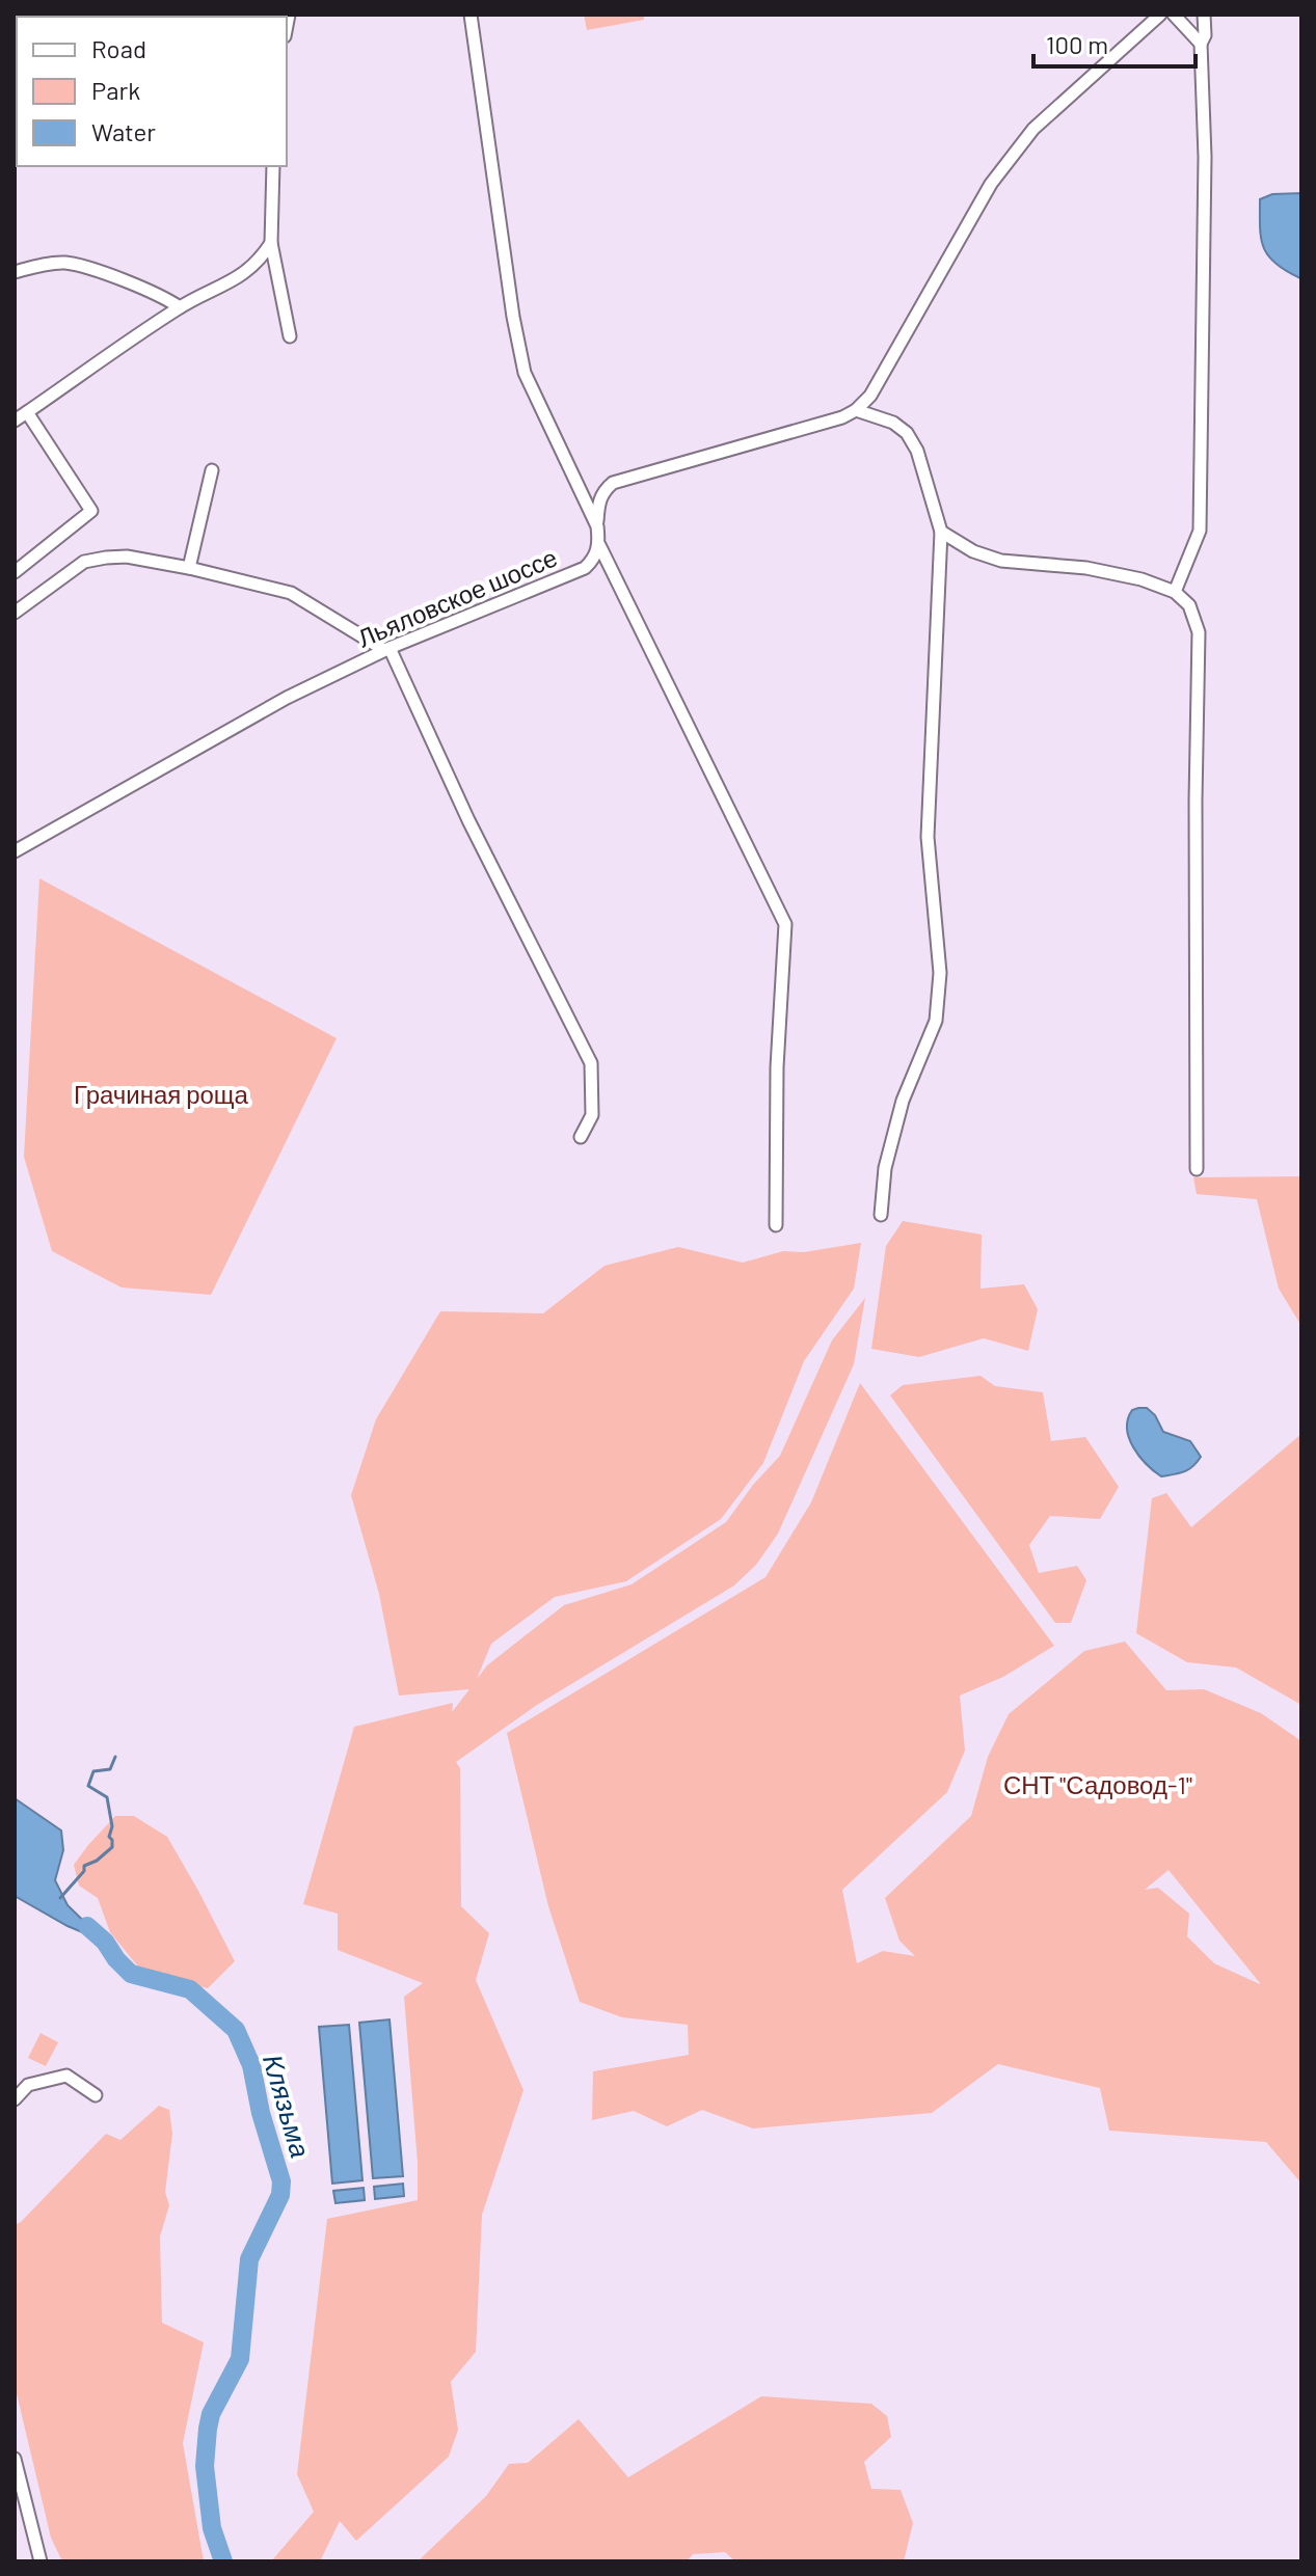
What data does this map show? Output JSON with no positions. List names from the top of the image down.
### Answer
{
  "streets": {
    "street": ["Льяловское шоссе"]
  },
  "water": ["Клязьма"],
  "parks": ["Грачиная роща", "СНТ \"Садовод-1\""],
  "legend": ["Road", "Park", "Water"],
  "scale_bar": "100 m"
}
